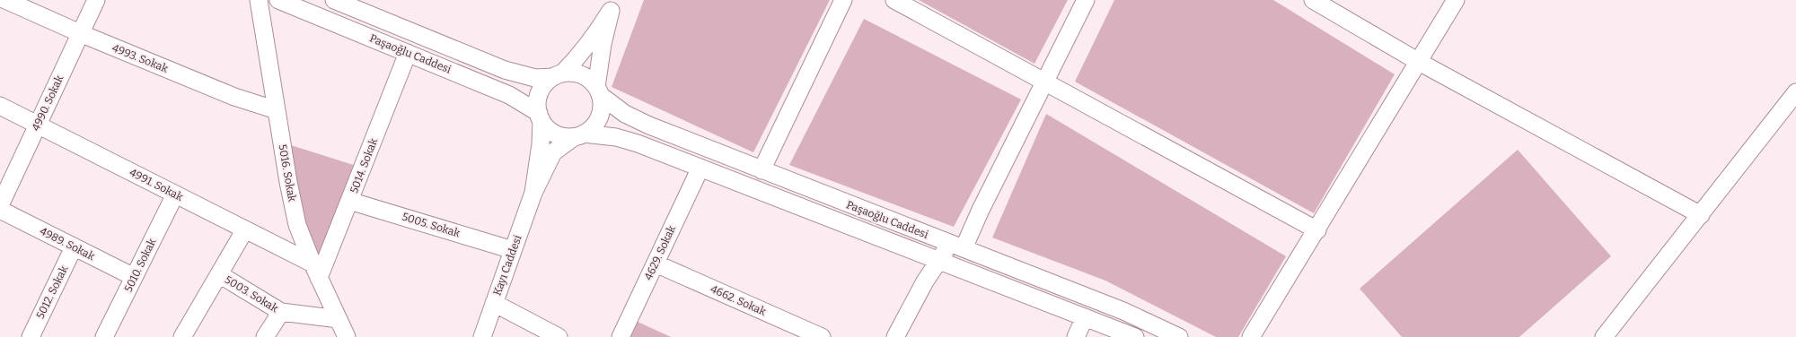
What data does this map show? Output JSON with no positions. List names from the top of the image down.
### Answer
{
  "streets": {
    "street": [
      "Paşaoğlu Caddesi",
      "4993. Sokak",
      "4990. Sokak",
      "5014. Sokak",
      "5016. Sokak",
      "4991. Sokak",
      "5005. Sokak",
      "4989. Sokak",
      "4629. Sokak",
      "5010. Sokak",
      "Kayı Caddesi",
      "5012. Sokak",
      "5003. Sokak",
      "4662. Sokak"
    ]
  },
  "crossings": [
    ["Paşaoğlu Caddesi", "5014. Sokak"],
    ["Paşaoğlu Caddesi", "4629. Sokak"],
    ["Paşaoğlu Caddesi", "Kayı Caddesi"],
    ["4993. Sokak", "4990. Sokak"],
    ["4993. Sokak", "5016. Sokak"],
    ["4990. Sokak", "4991. Sokak"],
    ["4990. Sokak", "4989. Sokak"],
    ["5014. Sokak", "5016. Sokak"],
    ["5014. Sokak", "4991. Sokak"],
    ["5014. Sokak", "5005. Sokak"],
    ["5016. Sokak", "4991. Sokak"],
    ["5016. Sokak", "5003. Sokak"],
    ["4991. Sokak", "5010. Sokak"],
    ["5005. Sokak", "Kayı Caddesi"],
    ["4989. Sokak", "5010. Sokak"],
    ["4989. Sokak", "5012. Sokak"],
    ["4629. Sokak", "4662. Sokak"]
  ]
}
